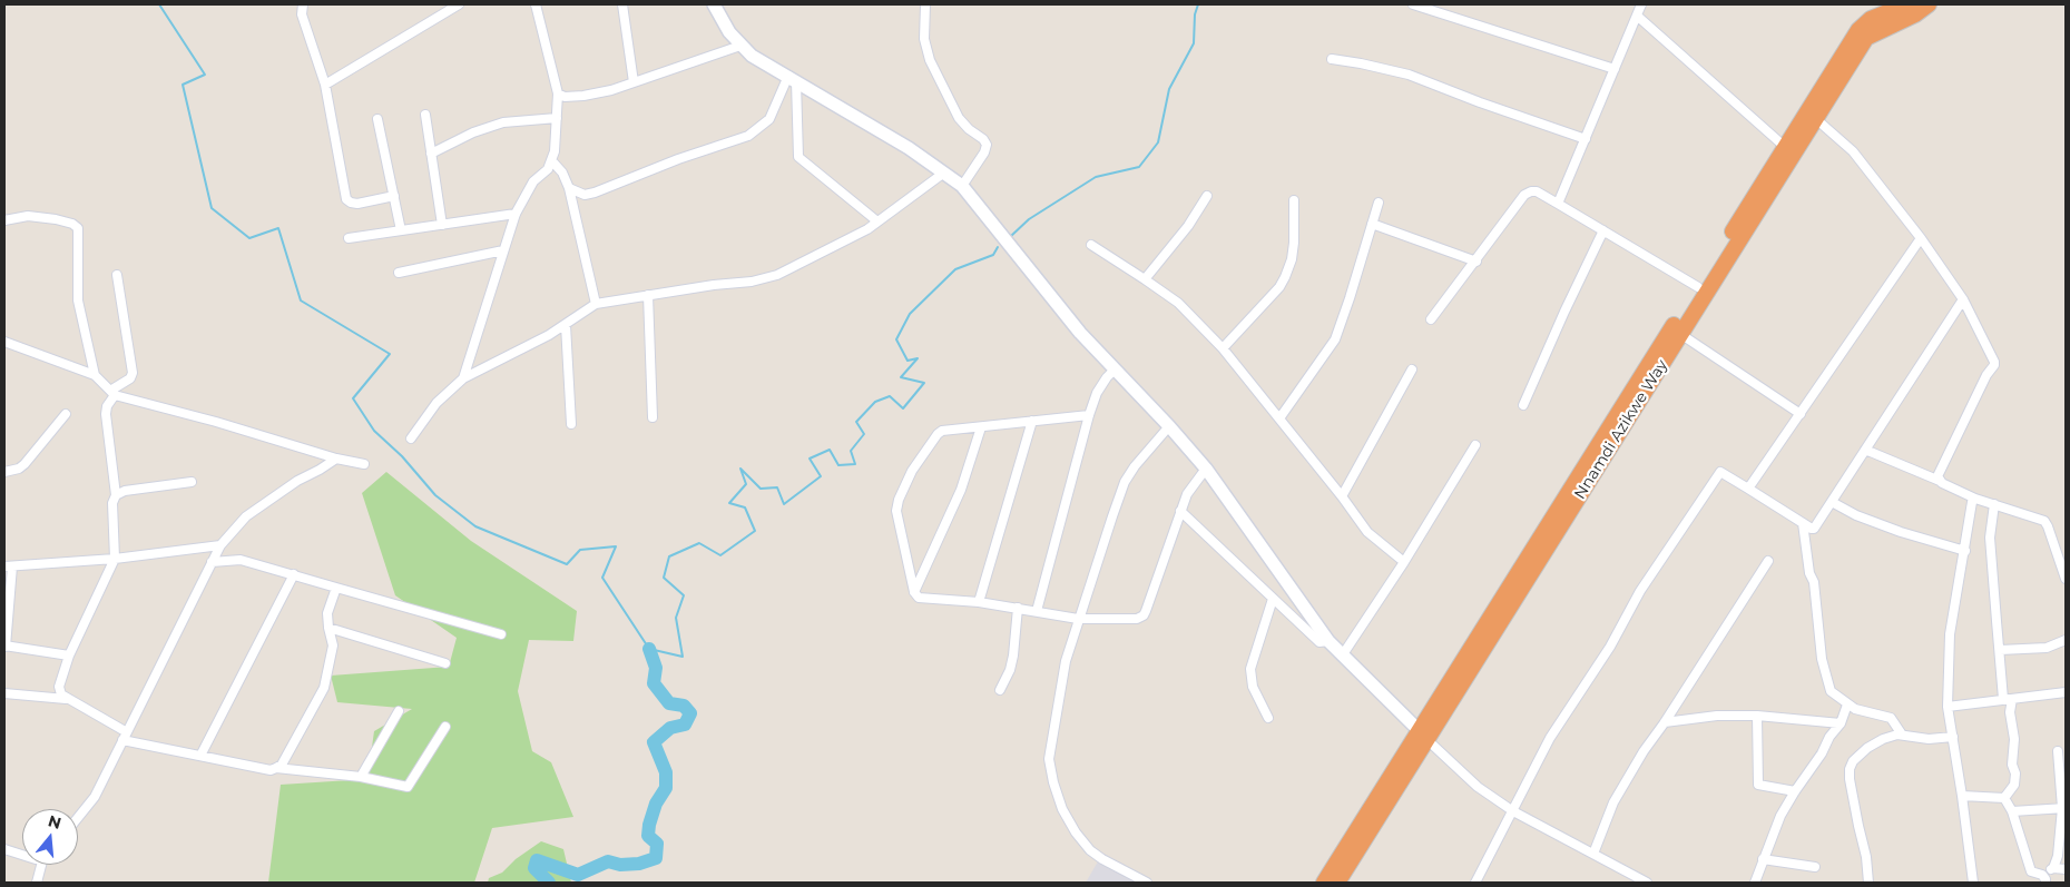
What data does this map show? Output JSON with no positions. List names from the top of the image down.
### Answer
{
  "streets": {
    "highway": ["Nnamdi Azikwe Way"]
  },
  "north": "top"
}
